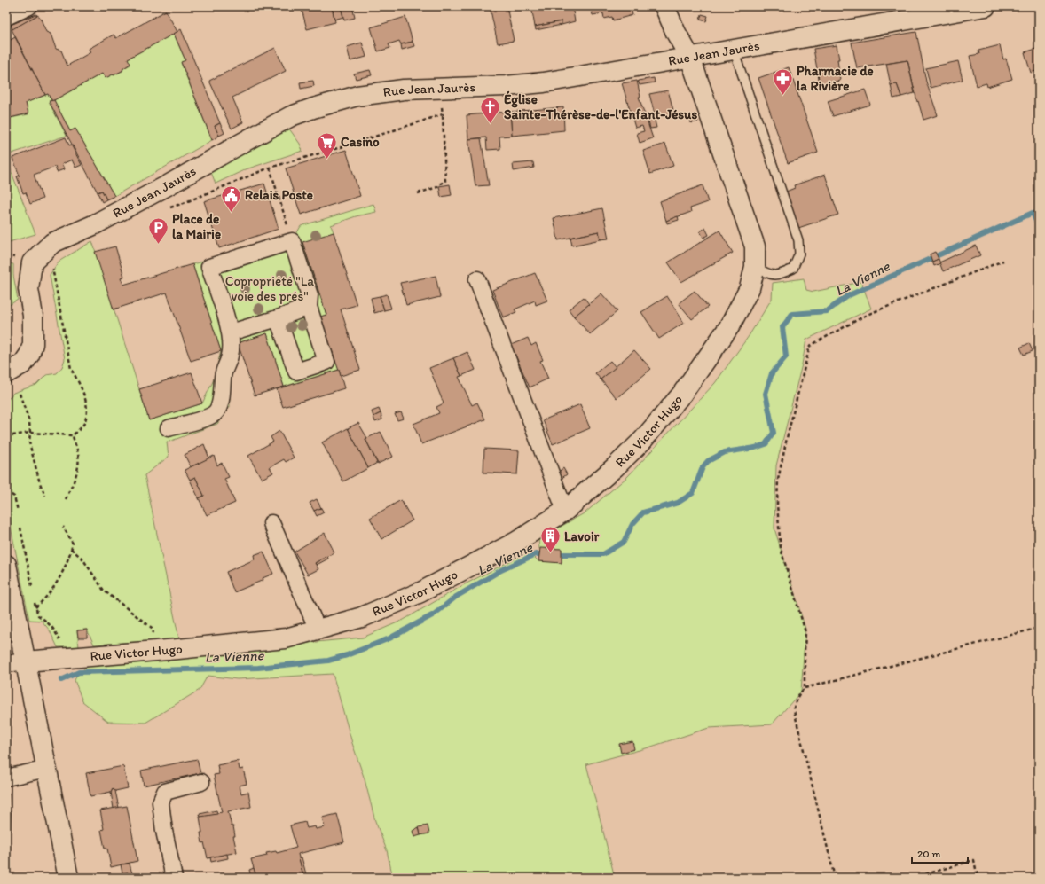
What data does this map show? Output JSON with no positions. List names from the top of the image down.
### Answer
{
  "streets": {
    "street": ["Rue Jean Jaurès", "Rue Victor Hugo"]
  },
  "crossings": [
    ["Rue Jean Jaurès", "Rue Victor Hugo"]
  ],
  "water": ["La Vienne"],
  "parks": ["Copropriété \"La voie des prés\""],
  "places": {
    "pharmacy": ["Pharmacie de la Rivière"],
    "church": ["Église Sainte-Thérèse-de-l'Enfant-Jésus"],
    "supermarket": ["Casino"],
    "public building": ["Relais Poste"],
    "parking": ["Place de la Mairie"],
    "building": ["Lavoir"]
  },
  "scale_bar": "20 m"
}
